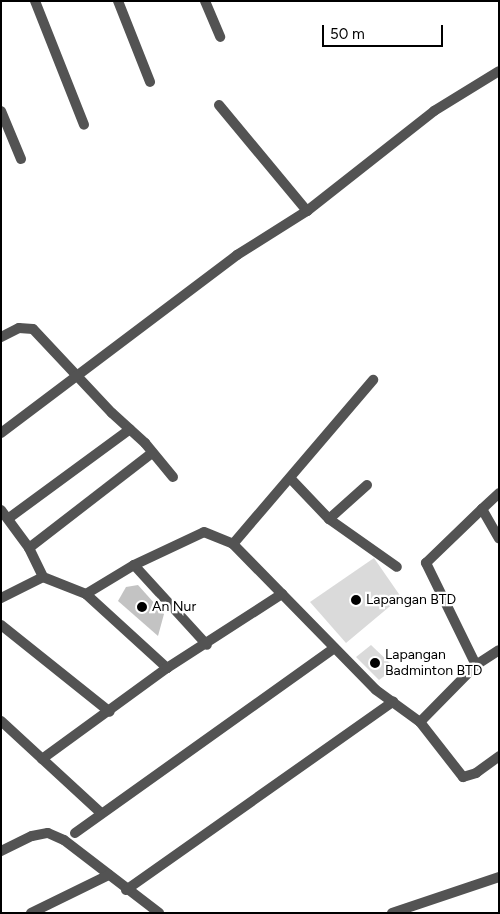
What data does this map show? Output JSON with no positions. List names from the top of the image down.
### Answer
{
  "places": ["Lapangan BTD", "An Nur", "Lapangan Badminton BTD"],
  "scale_bar": "50 m"
}
